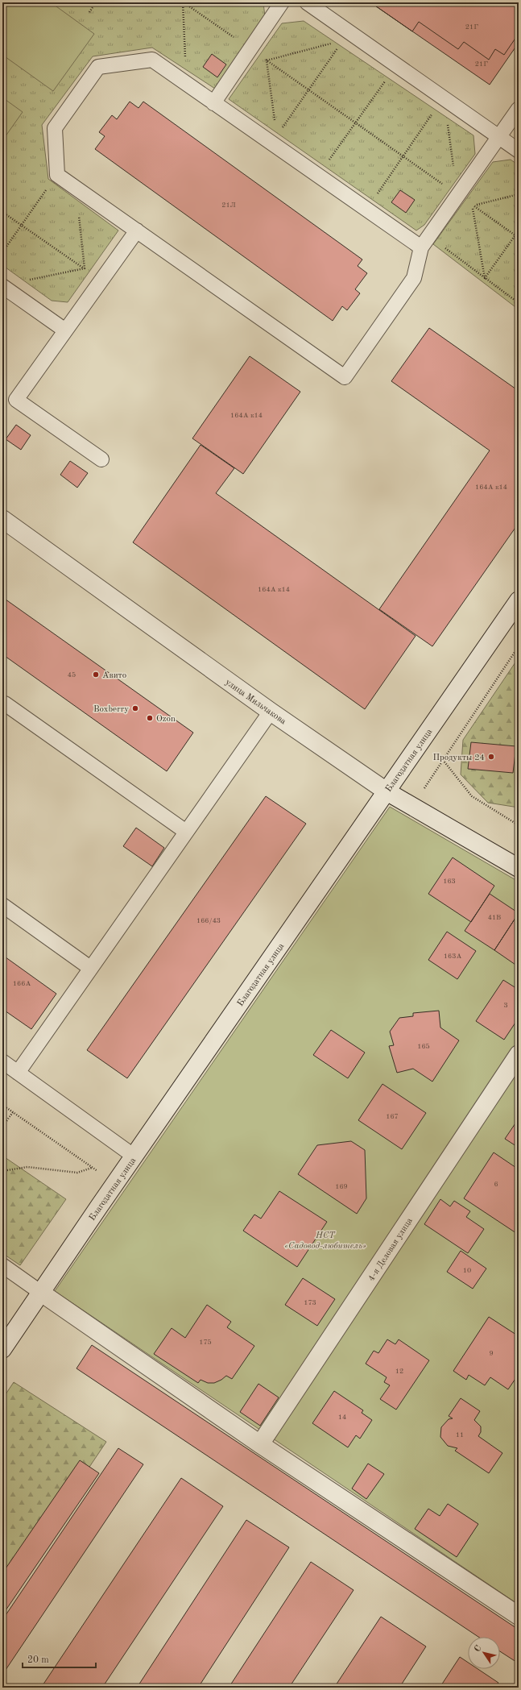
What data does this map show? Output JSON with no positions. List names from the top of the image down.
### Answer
{
  "streets": {
    "street": ["улица Мильчакова", "Благодатная улица", "4-я Деловая улица"]
  },
  "crossings": [
    ["улица Мильчакова", "Благодатная улица"]
  ],
  "parks": ["НСТ «Садовод-любитель»"],
  "places": [
    "Авито",
    "Boxberry",
    "Ozon",
    "Продукты 24"
  ],
  "house_numbers": [
    "21Г",
    "21Г",
    "21Л",
    "164А к14",
    "164А к14",
    "164А к14",
    "45",
    "163",
    "41В",
    "166/43",
    "163А",
    "166А",
    "3",
    "165",
    "167",
    "6",
    "169",
    "10",
    "173",
    "175",
    "9",
    "12",
    "14",
    "11"
  ],
  "scale_bar": "20 m",
  "north": "top left"
}
